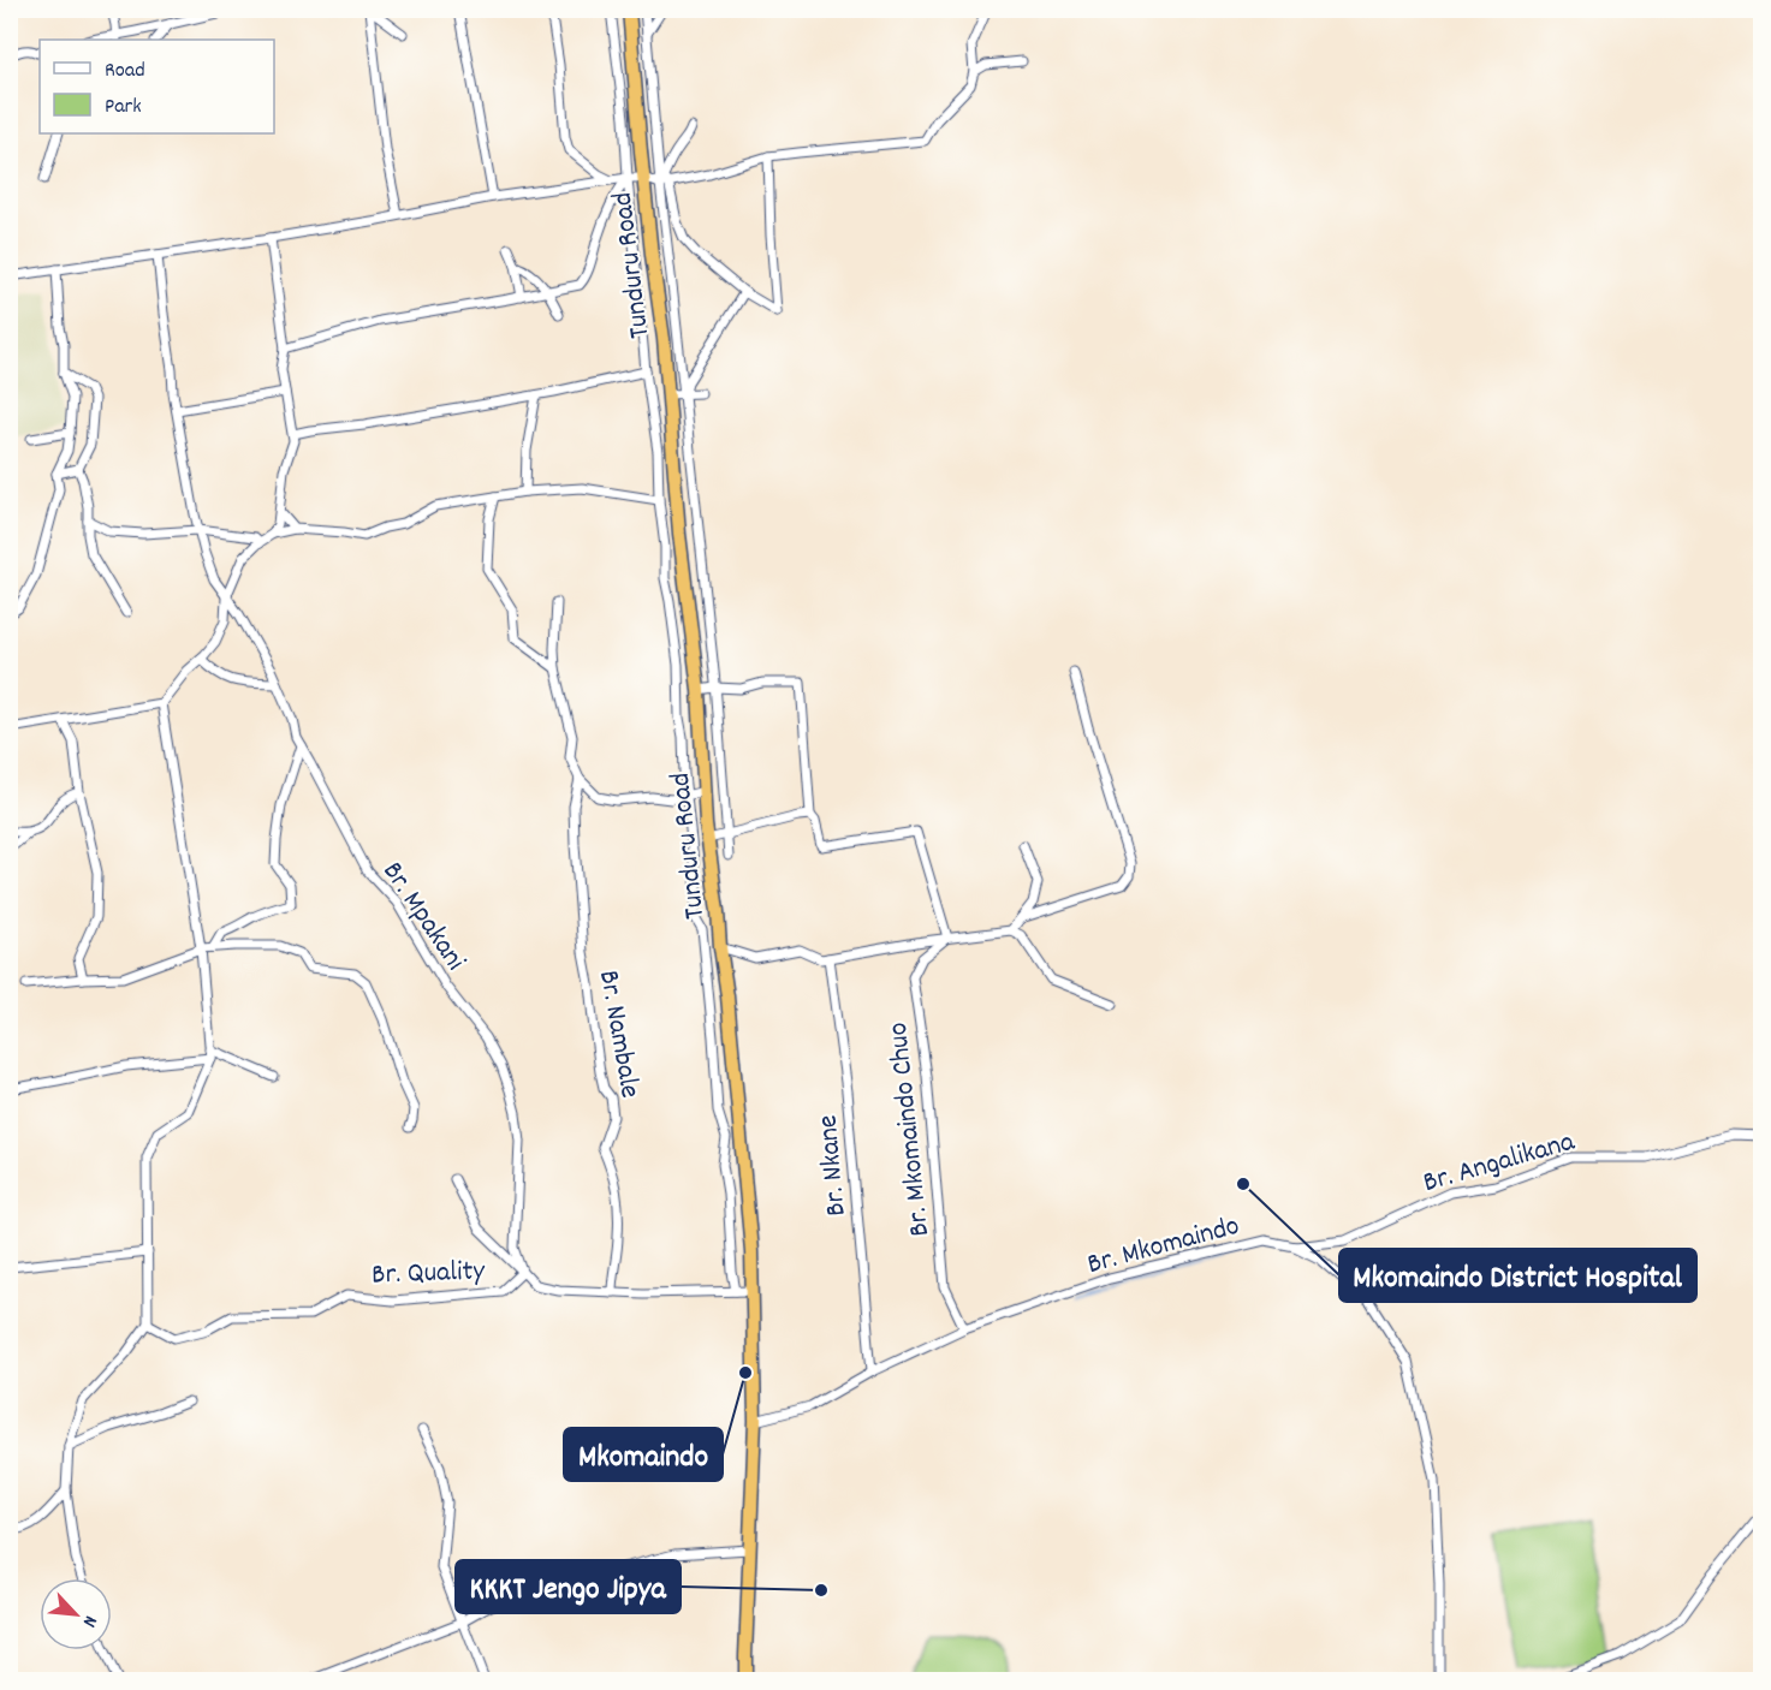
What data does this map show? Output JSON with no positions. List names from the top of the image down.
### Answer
{
  "streets": {
    "highway": ["Tunduru Road"],
    "street": [
      "Br. Mpakani",
      "Br. Nambale",
      "Br. Mkomaindo Chuo",
      "Br. Angalikana",
      "Br. Nkane",
      "Br. Mkomaindo",
      "Br. Quality"
    ]
  },
  "crossings": [
    ["Tunduru Road", "Br. Mkomaindo"],
    ["Tunduru Road", "Br. Quality"],
    ["Br. Mpakani", "Br. Quality"],
    ["Br. Nambale", "Br. Quality"],
    ["Br. Mkomaindo Chuo", "Br. Mkomaindo"],
    ["Br. Angalikana", "Br. Mkomaindo"],
    ["Br. Nkane", "Br. Mkomaindo"]
  ],
  "places": ["Mkomaindo District Hospital", "Mkomaindo", "KKKT Jengo Jipya"],
  "legend": ["Road", "Park"],
  "north": "bottom right"
}
